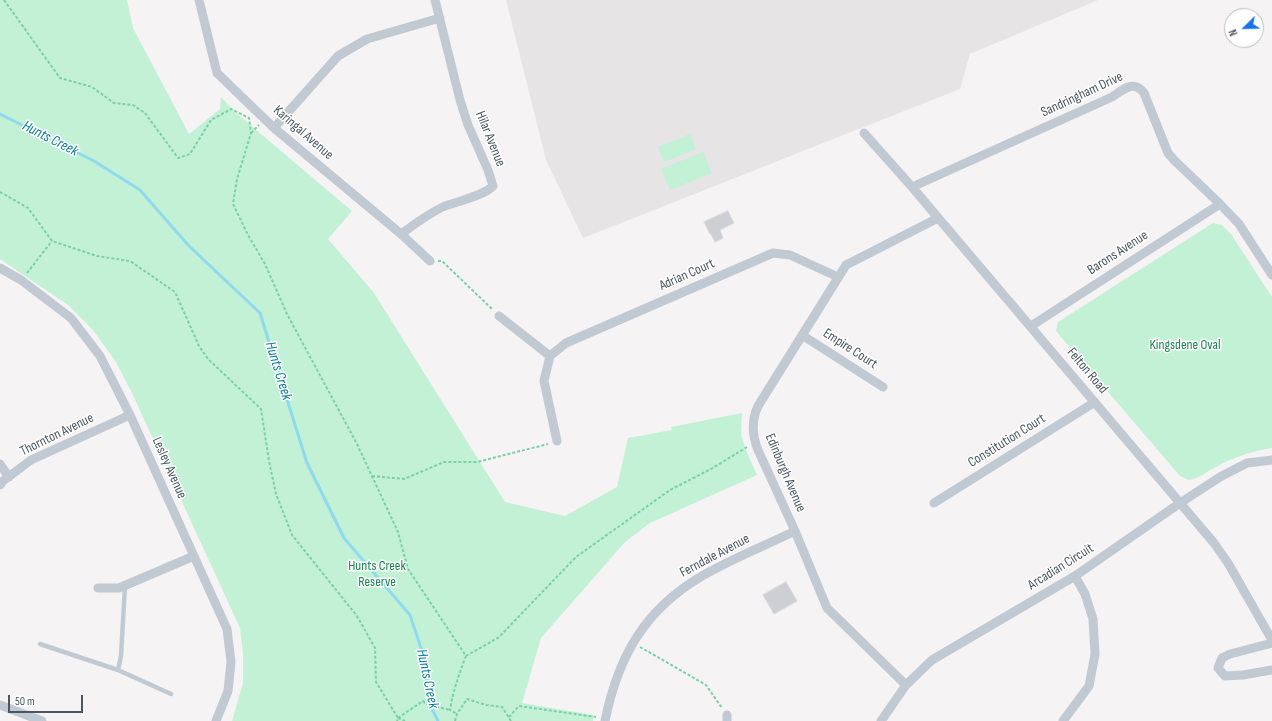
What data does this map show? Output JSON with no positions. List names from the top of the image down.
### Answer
{
  "streets": {
    "street": [
      "Sandringham Drive",
      "Karingal Avenue",
      "Hilar Avenue",
      "Barons Avenue",
      "Adrian Court",
      "Empire Court",
      "Felton Road",
      "Thornton Avenue",
      "Constitution Court",
      "Lesley Avenue",
      "Edinburgh Avenue",
      "Ferndale Avenue",
      "Arcadian Circuit"
    ]
  },
  "crossings": [
    ["Sandringham Drive", "Barons Avenue"],
    ["Sandringham Drive", "Felton Road"],
    ["Karingal Avenue", "Hilar Avenue"],
    ["Barons Avenue", "Felton Road"],
    ["Adrian Court", "Edinburgh Avenue"],
    ["Empire Court", "Edinburgh Avenue"],
    ["Felton Road", "Constitution Court"],
    ["Felton Road", "Edinburgh Avenue"],
    ["Felton Road", "Arcadian Circuit"],
    ["Thornton Avenue", "Lesley Avenue"],
    ["Edinburgh Avenue", "Ferndale Avenue"],
    ["Edinburgh Avenue", "Arcadian Circuit"]
  ],
  "water": ["Hunts Creek"],
  "parks": ["Kingsdene Oval", "Hunts Creek Reserve"],
  "scale_bar": "50 m",
  "north": "bottom left"
}
